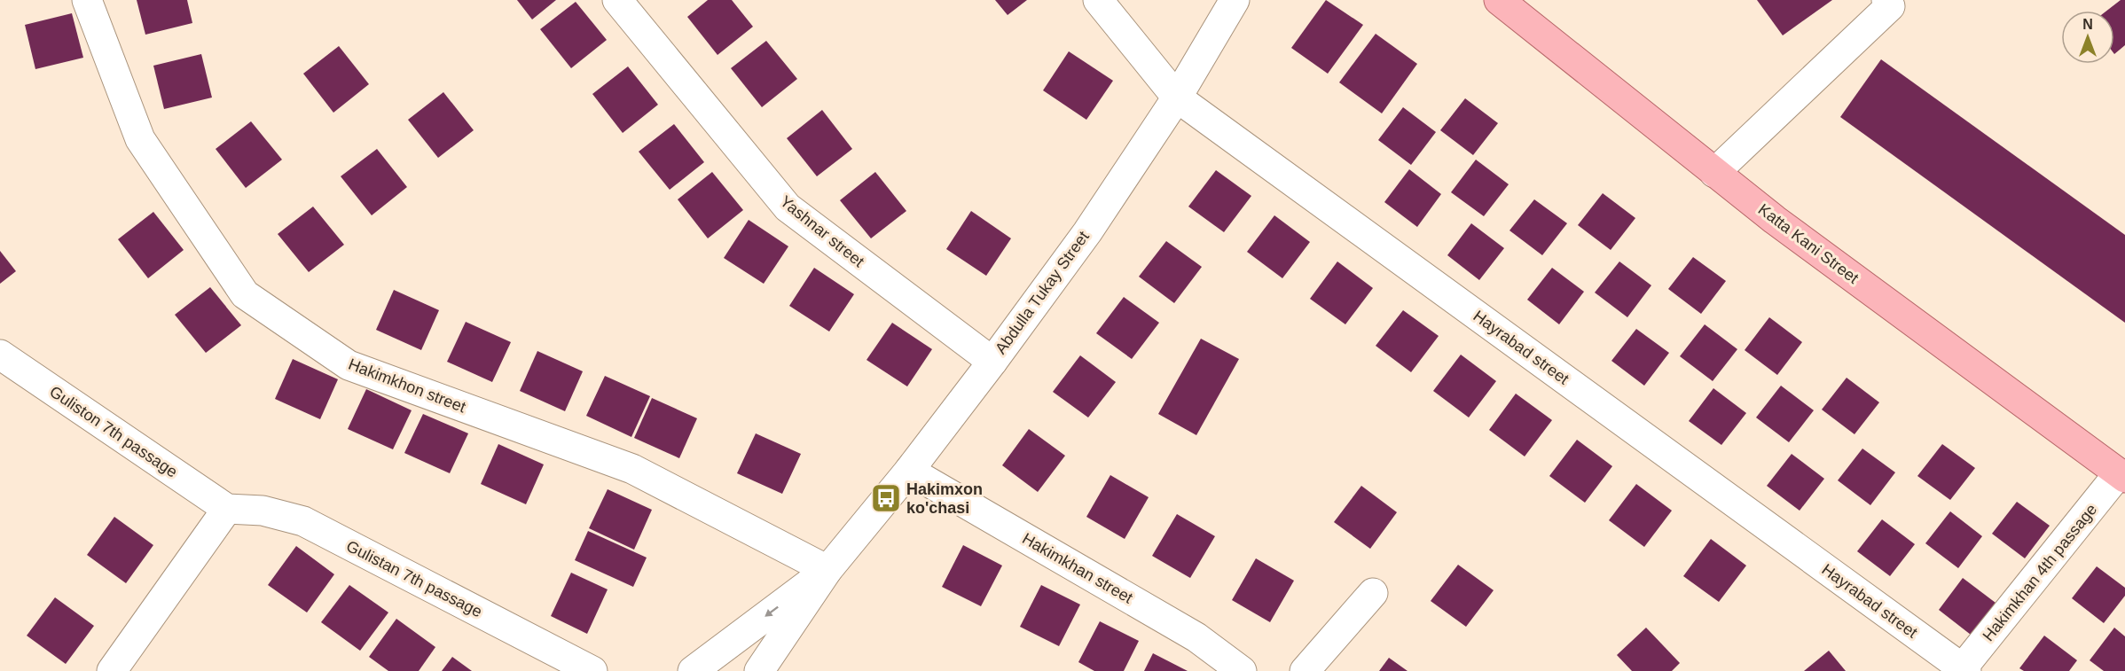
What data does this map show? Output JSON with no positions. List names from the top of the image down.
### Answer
{
  "streets": {
    "main road": ["Katta Kani Street"],
    "street": [
      "Yashnar street",
      "Abdulla Tukay Street",
      "Hayrabad street",
      "Hakimkhon street",
      "Guliston 7th passage",
      "Hakimkhаn street",
      "Hakimkhаn 4th passage",
      "Gulistan 7th passage"
    ]
  },
  "crossings": [
    ["Yashnar street", "Abdulla Tukay Street"],
    ["Katta Kani Street", "Hakimkhаn 4th passage"],
    ["Abdulla Tukay Street", "Hayrabad street"],
    ["Abdulla Tukay Street", "Hakimkhon street"],
    ["Abdulla Tukay Street", "Hakimkhаn street"],
    ["Hayrabad street", "Hakimkhаn 4th passage"],
    ["Guliston 7th passage", "Gulistan 7th passage"]
  ],
  "places": {
    "bus stop": ["Hakimxon ko'chasi"]
  },
  "north": "top"
}
